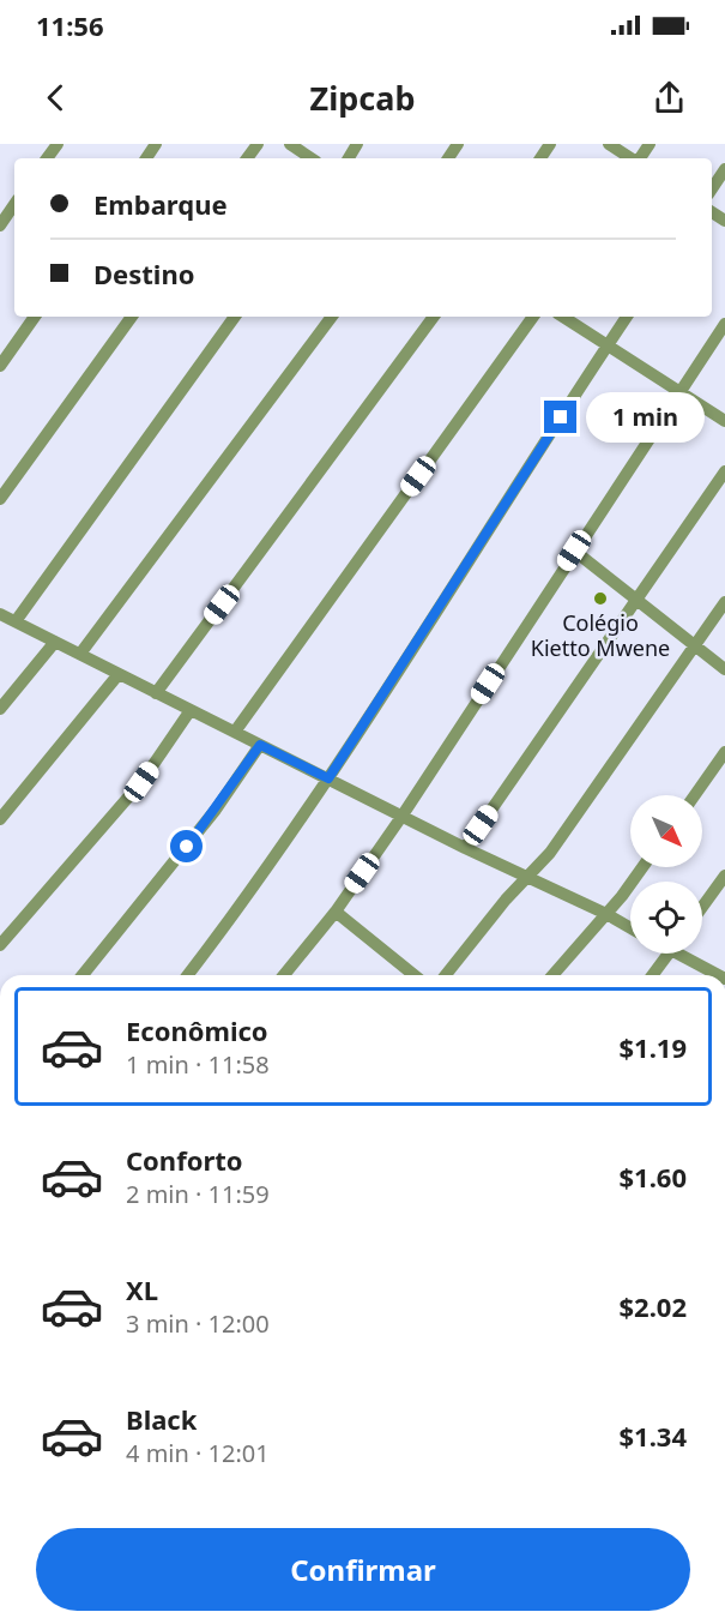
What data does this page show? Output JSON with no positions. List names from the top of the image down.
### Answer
{
  "places": ["Colégio Kietto Mwene"],
  "north": "bottom right",
  "page": {
    "status": "11:56",
    "header": "Zipcab",
    "banner": ["Embarque", "Destino"],
    "bubble": "1 min",
    "list": [
      {
        "name": "Econômico",
        "note": "1 min · 11:58",
        "value": "$1.19"
      },
      {
        "name": "Conforto",
        "note": "2 min · 11:59",
        "value": "$1.60"
      },
      {
        "name": "XL",
        "note": "3 min · 12:00",
        "value": "$2.02"
      },
      {
        "name": "Black",
        "note": "4 min · 12:01",
        "value": "$1.34"
      }
    ],
    "buttons": "Confirmar"
  }
}
